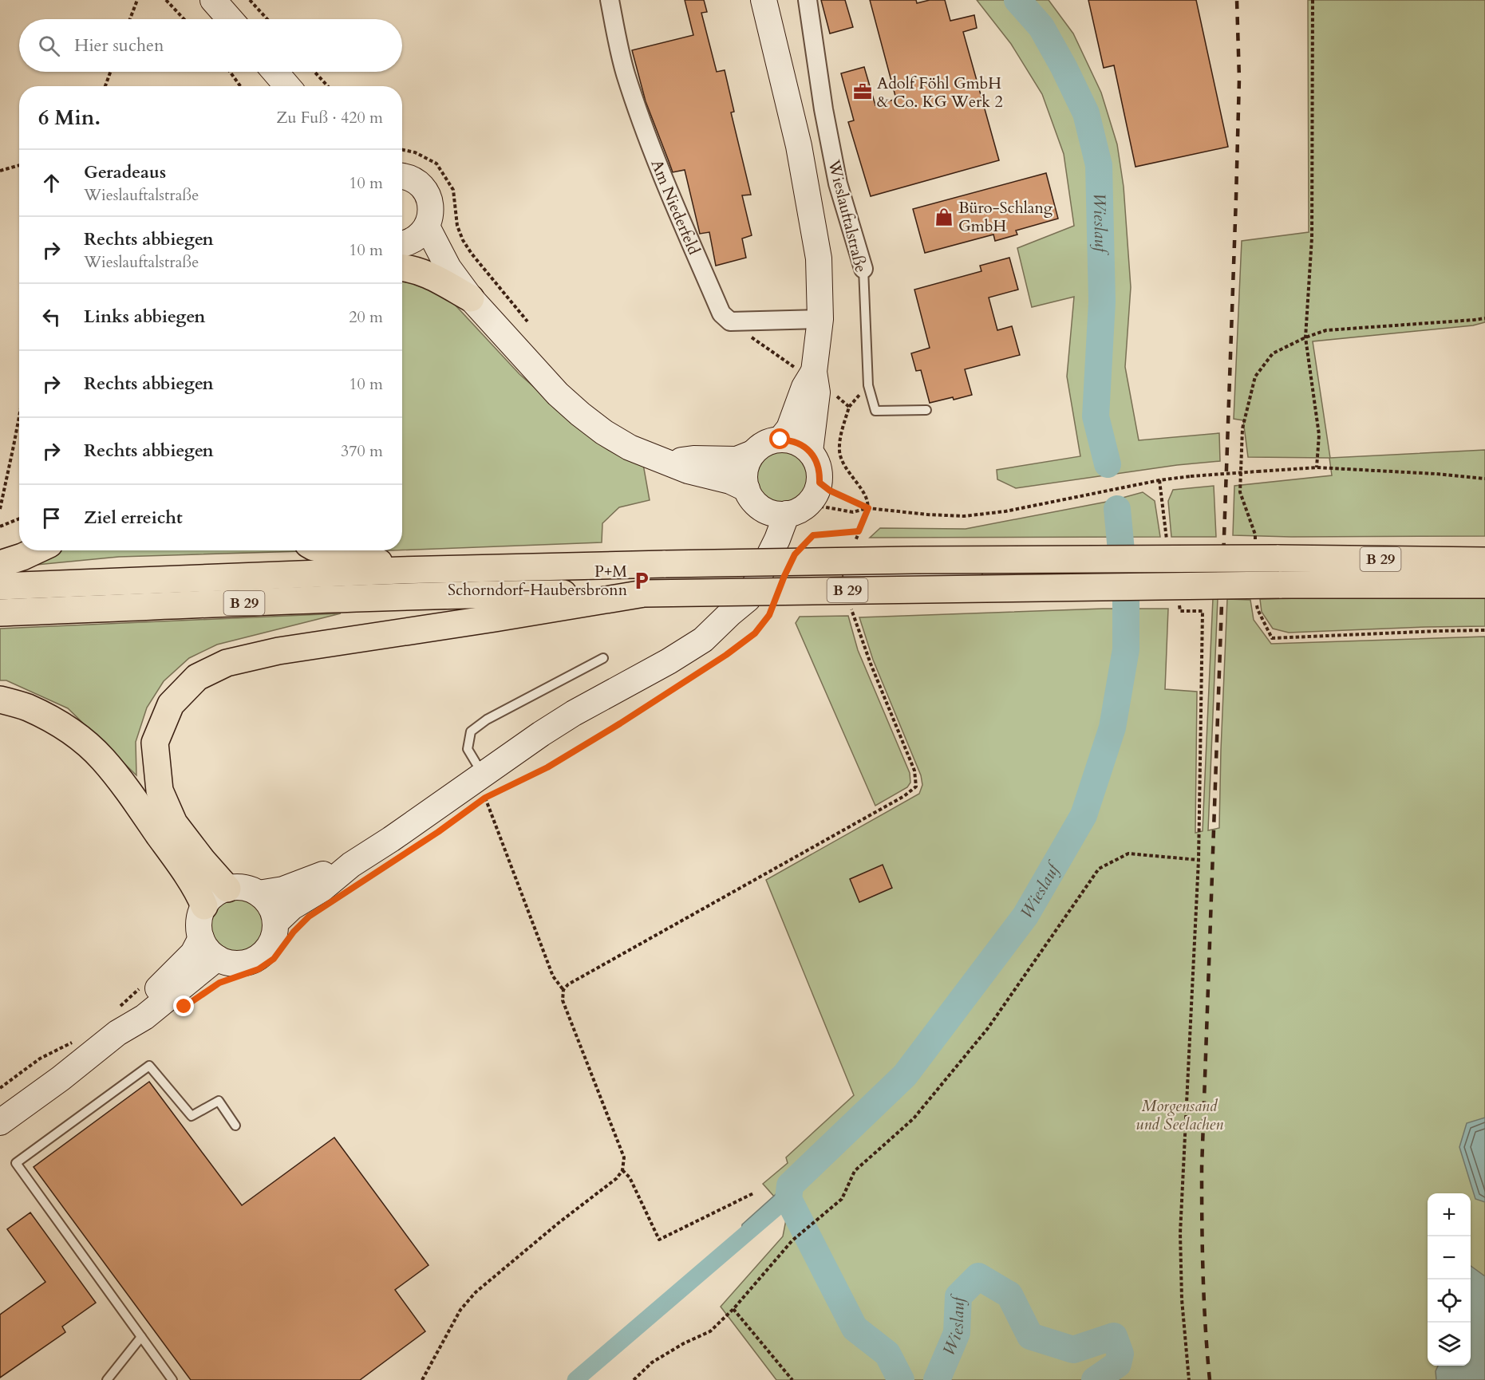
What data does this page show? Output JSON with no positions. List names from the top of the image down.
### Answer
{
  "streets": {
    "highway": ["B 29"],
    "main road": ["Wieslauftalstraße"],
    "street": ["Am Niederfeld"]
  },
  "water": ["Wieslauf"],
  "parks": ["Morgensand und Seelachen"],
  "places": {
    "office": ["Adolf Föhl GmbH & Co. KG Werk 2"],
    "shop": ["Büro-Schlang GmbH"],
    "parking": ["P+M Schorndorf-Haubersbronn"]
  },
  "page": {
    "search": "Hier suchen",
    "heading": ["6 Min.", "Zu Fuß · 420 m"],
    "list": [
      ["Geradeaus", "Wieslauftalstraße", "10 m"],
      ["Rechts abbiegen", "Wieslauftalstraße", "10 m"],
      ["Links abbiegen", "20 m"],
      ["Rechts abbiegen", "10 m"],
      ["Rechts abbiegen", "370 m"],
      "Ziel erreicht"
    ],
    "map_buttons": ["+", "−"]
  }
}
